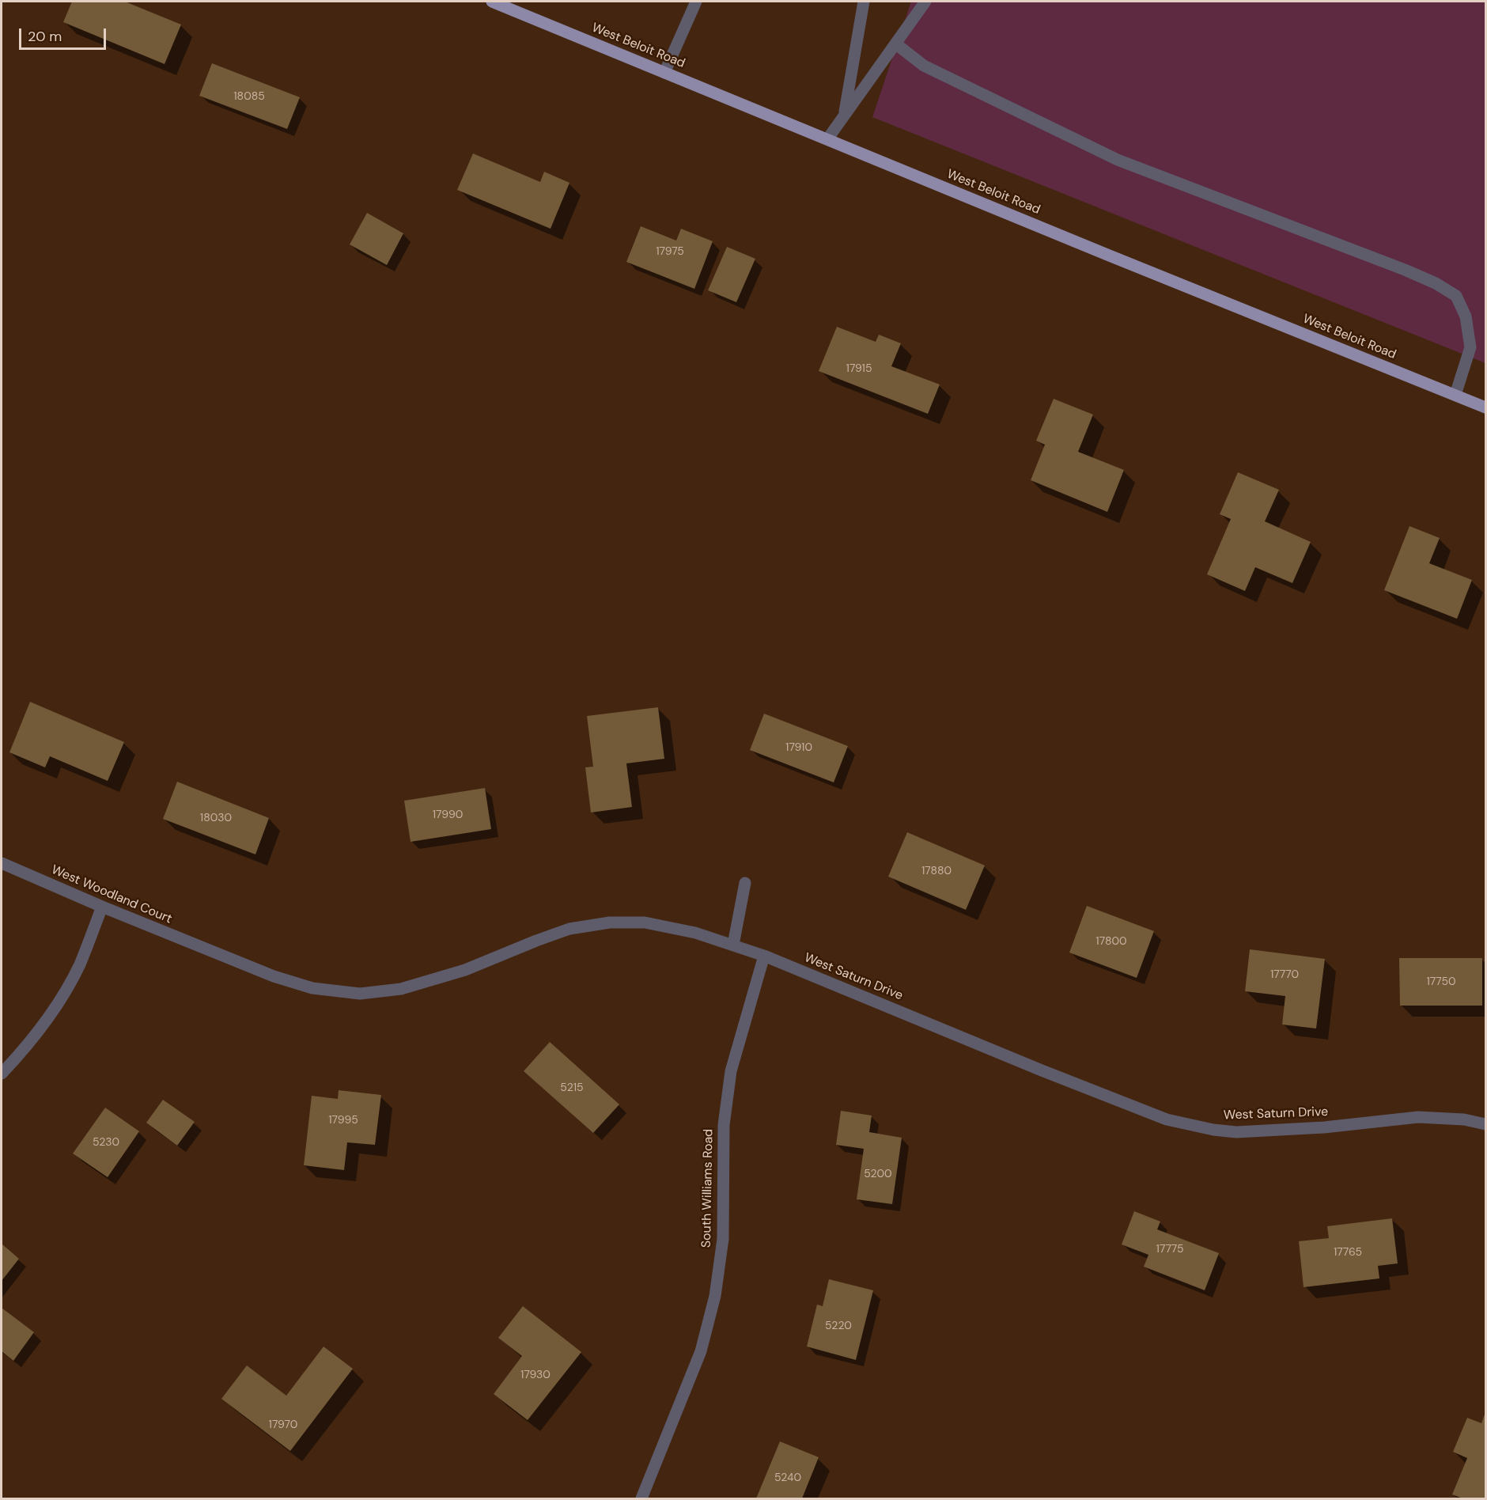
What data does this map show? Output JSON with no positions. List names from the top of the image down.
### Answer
{
  "streets": {
    "main road": ["West Beloit Road"],
    "street": ["West Woodland Court", "West Saturn Drive", "South Williams Road"]
  },
  "crossings": [
    ["West Woodland Court", "West Saturn Drive"],
    ["West Saturn Drive", "South Williams Road"]
  ],
  "house_numbers": [
    "18085",
    "17975",
    "17915",
    "17910",
    "17990",
    "18030",
    "17880",
    "17800",
    "17770",
    "17750",
    "5215",
    "17995",
    "5230",
    "5200",
    "17775",
    "17765",
    "5220",
    "17930",
    "17970",
    "5240"
  ],
  "scale_bar": "20 m"
}
